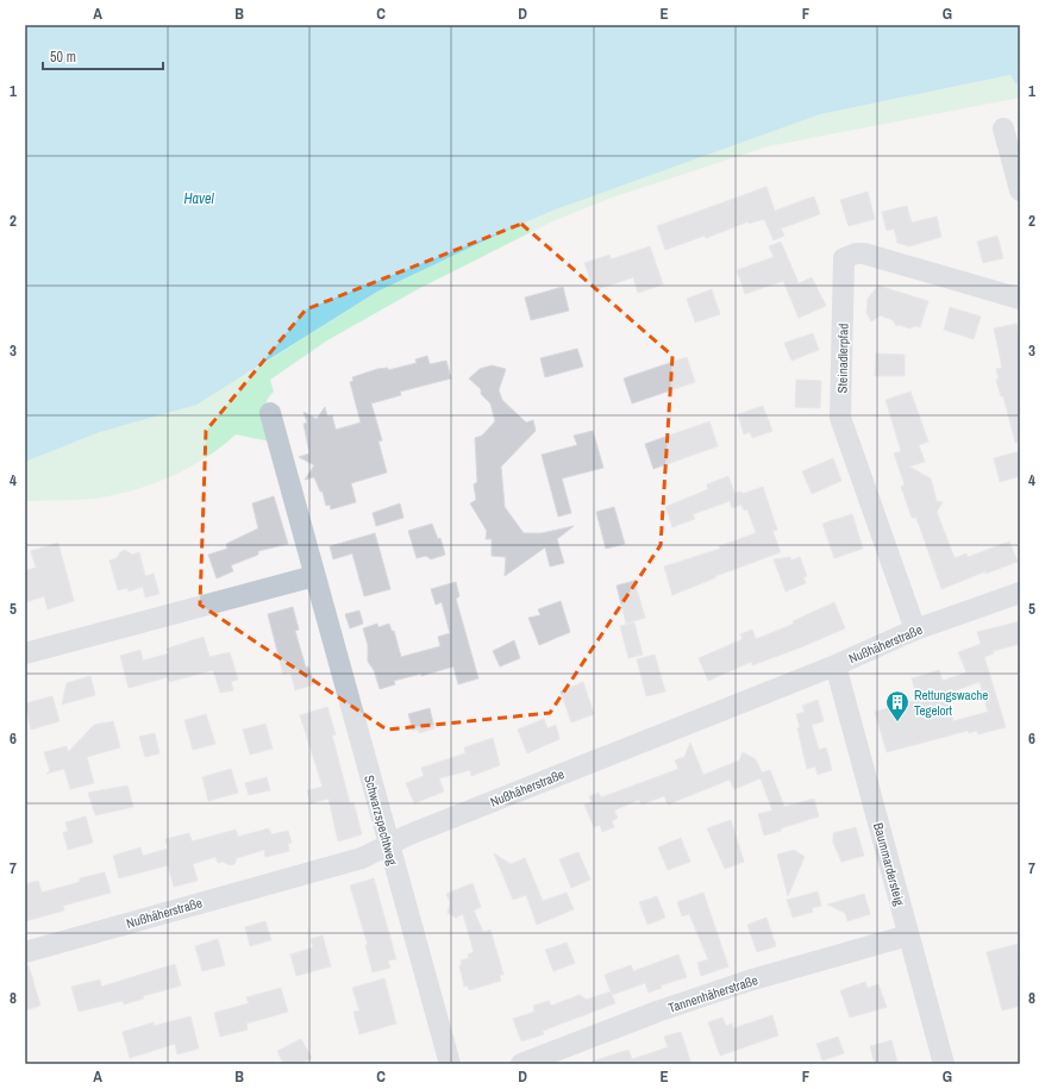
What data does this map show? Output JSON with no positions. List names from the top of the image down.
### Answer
{
  "streets": {
    "street": [
      "Steinadlerpfad",
      "Nußhäherstraße",
      "Schwarzspechtweg",
      "Baummardersteig",
      "Tannenhäherstraße"
    ]
  },
  "crossings": [
    ["Steinadlerpfad", "Nußhäherstraße"],
    ["Nußhäherstraße", "Schwarzspechtweg"],
    ["Nußhäherstraße", "Baummardersteig"],
    ["Baummardersteig", "Tannenhäherstraße"]
  ],
  "water": ["Havel"],
  "places": {
    "building": ["Rettungswache Tegelort"]
  },
  "scale_bar": "50 m",
  "grid": {
    "columns": [
      "A",
      "B",
      "C",
      "D",
      "E",
      "F",
      "G"
    ],
    "rows": [
      "1",
      "2",
      "3",
      "4",
      "5",
      "6",
      "7",
      "8"
    ]
  }
}
